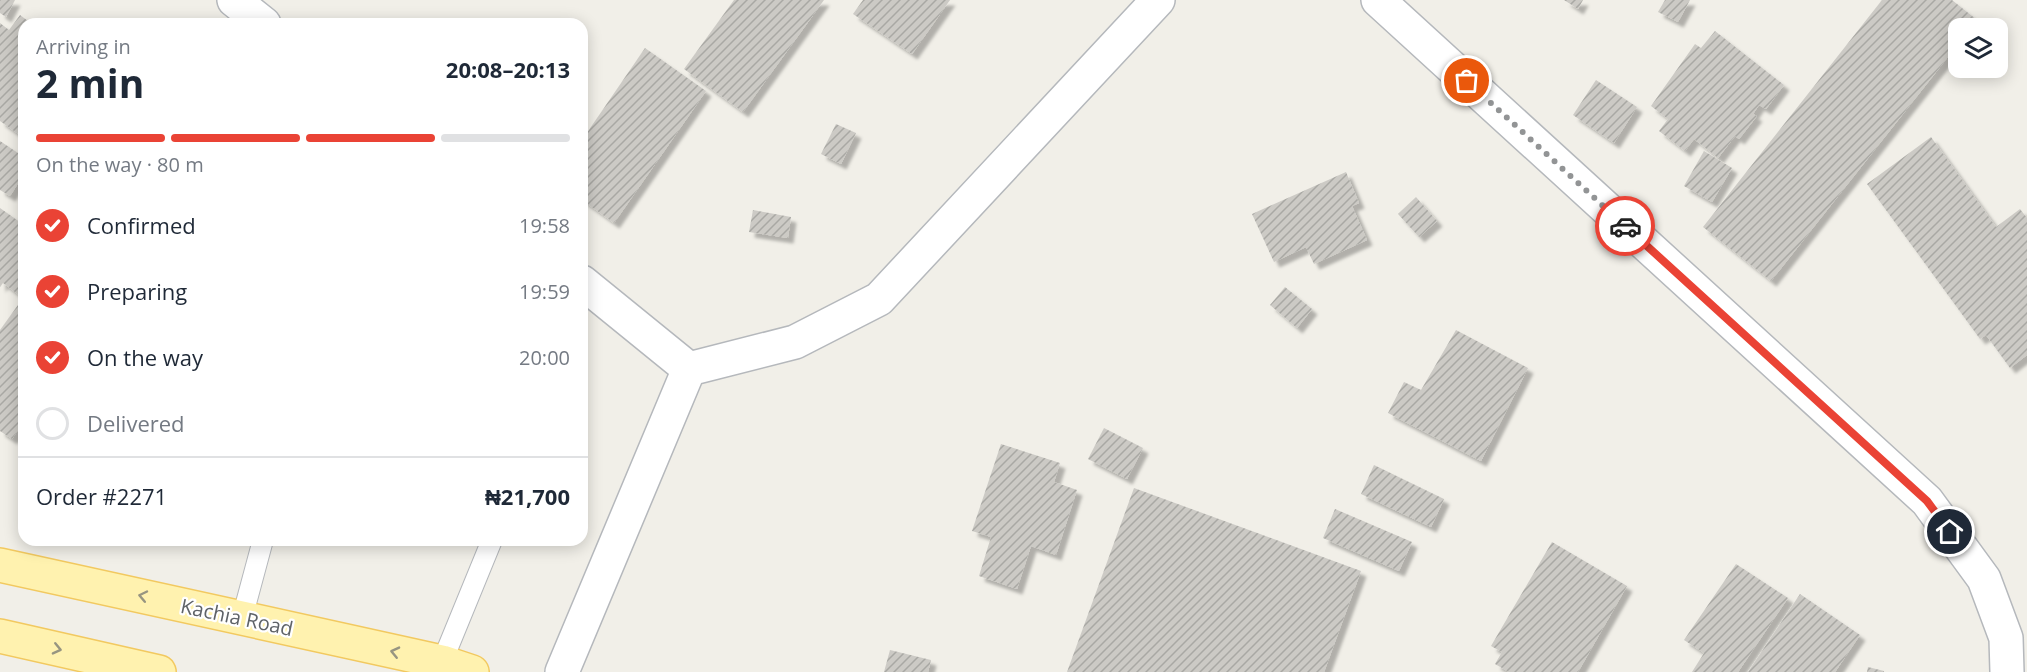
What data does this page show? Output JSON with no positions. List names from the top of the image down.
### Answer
{
  "streets": {
    "main road": ["Kachia Road"]
  },
  "page": {
    "heading": ["2 min", "Arriving in", "20:08–20:13"],
    "panel": ["Order #2271", "₦21,700"],
    "bar": "On the way · 80 m",
    "list": [
      ["Confirmed", "19:58"],
      ["Preparing", "19:59"],
      ["On the way", "20:00"],
      "Delivered"
    ]
  }
}
